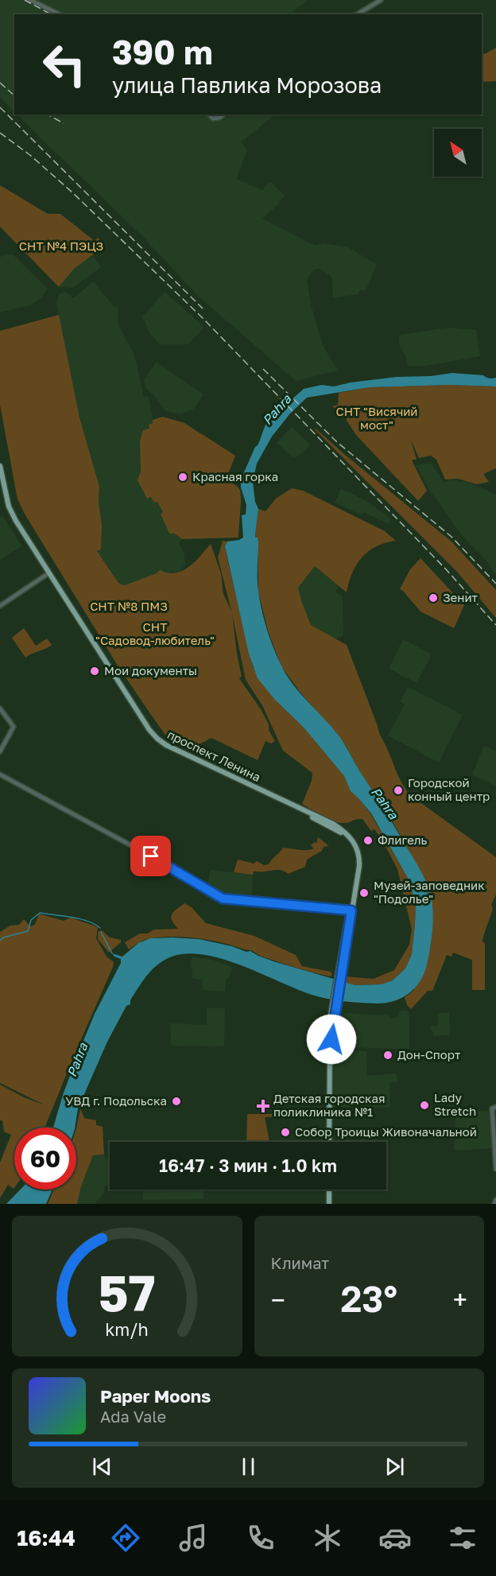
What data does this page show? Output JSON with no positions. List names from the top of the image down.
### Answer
{
  "streets": {
    "main road": ["проспект Ленина"]
  },
  "water": ["Pahra"],
  "parks": [
    "СНТ №4 ПЭЦЗ",
    "СНТ \"Висячий мост\"",
    "СНТ №8 ПМЗ",
    "СНТ \"Садовод-любитель\""
  ],
  "places": {
    "other": [
      "Красная горка",
      "Зенит",
      "Мои документы",
      "Городской конный центр",
      "Флигель",
      "Музей-заповедник \"Подолье\"",
      "Дон-Спорт",
      "УВД г. Подольска",
      "Lady Stretch",
      "Собор Троицы Живоначальной"
    ],
    "health": ["Детская городская поликлиника №1"]
  },
  "north": "top left",
  "page": {
    "turn": ["390 m", "улица Павлика Морозова"],
    "limit": "60",
    "trip": "16:47 · 3 мин · 1.0 km",
    "tile": "Климат",
    "heat": ["−", "23°", "+"],
    "song": ["Paper Moons", "Ada Vale"],
    "tabs": "16:44",
    "gauge": ["57", "km/h"]
  }
}
